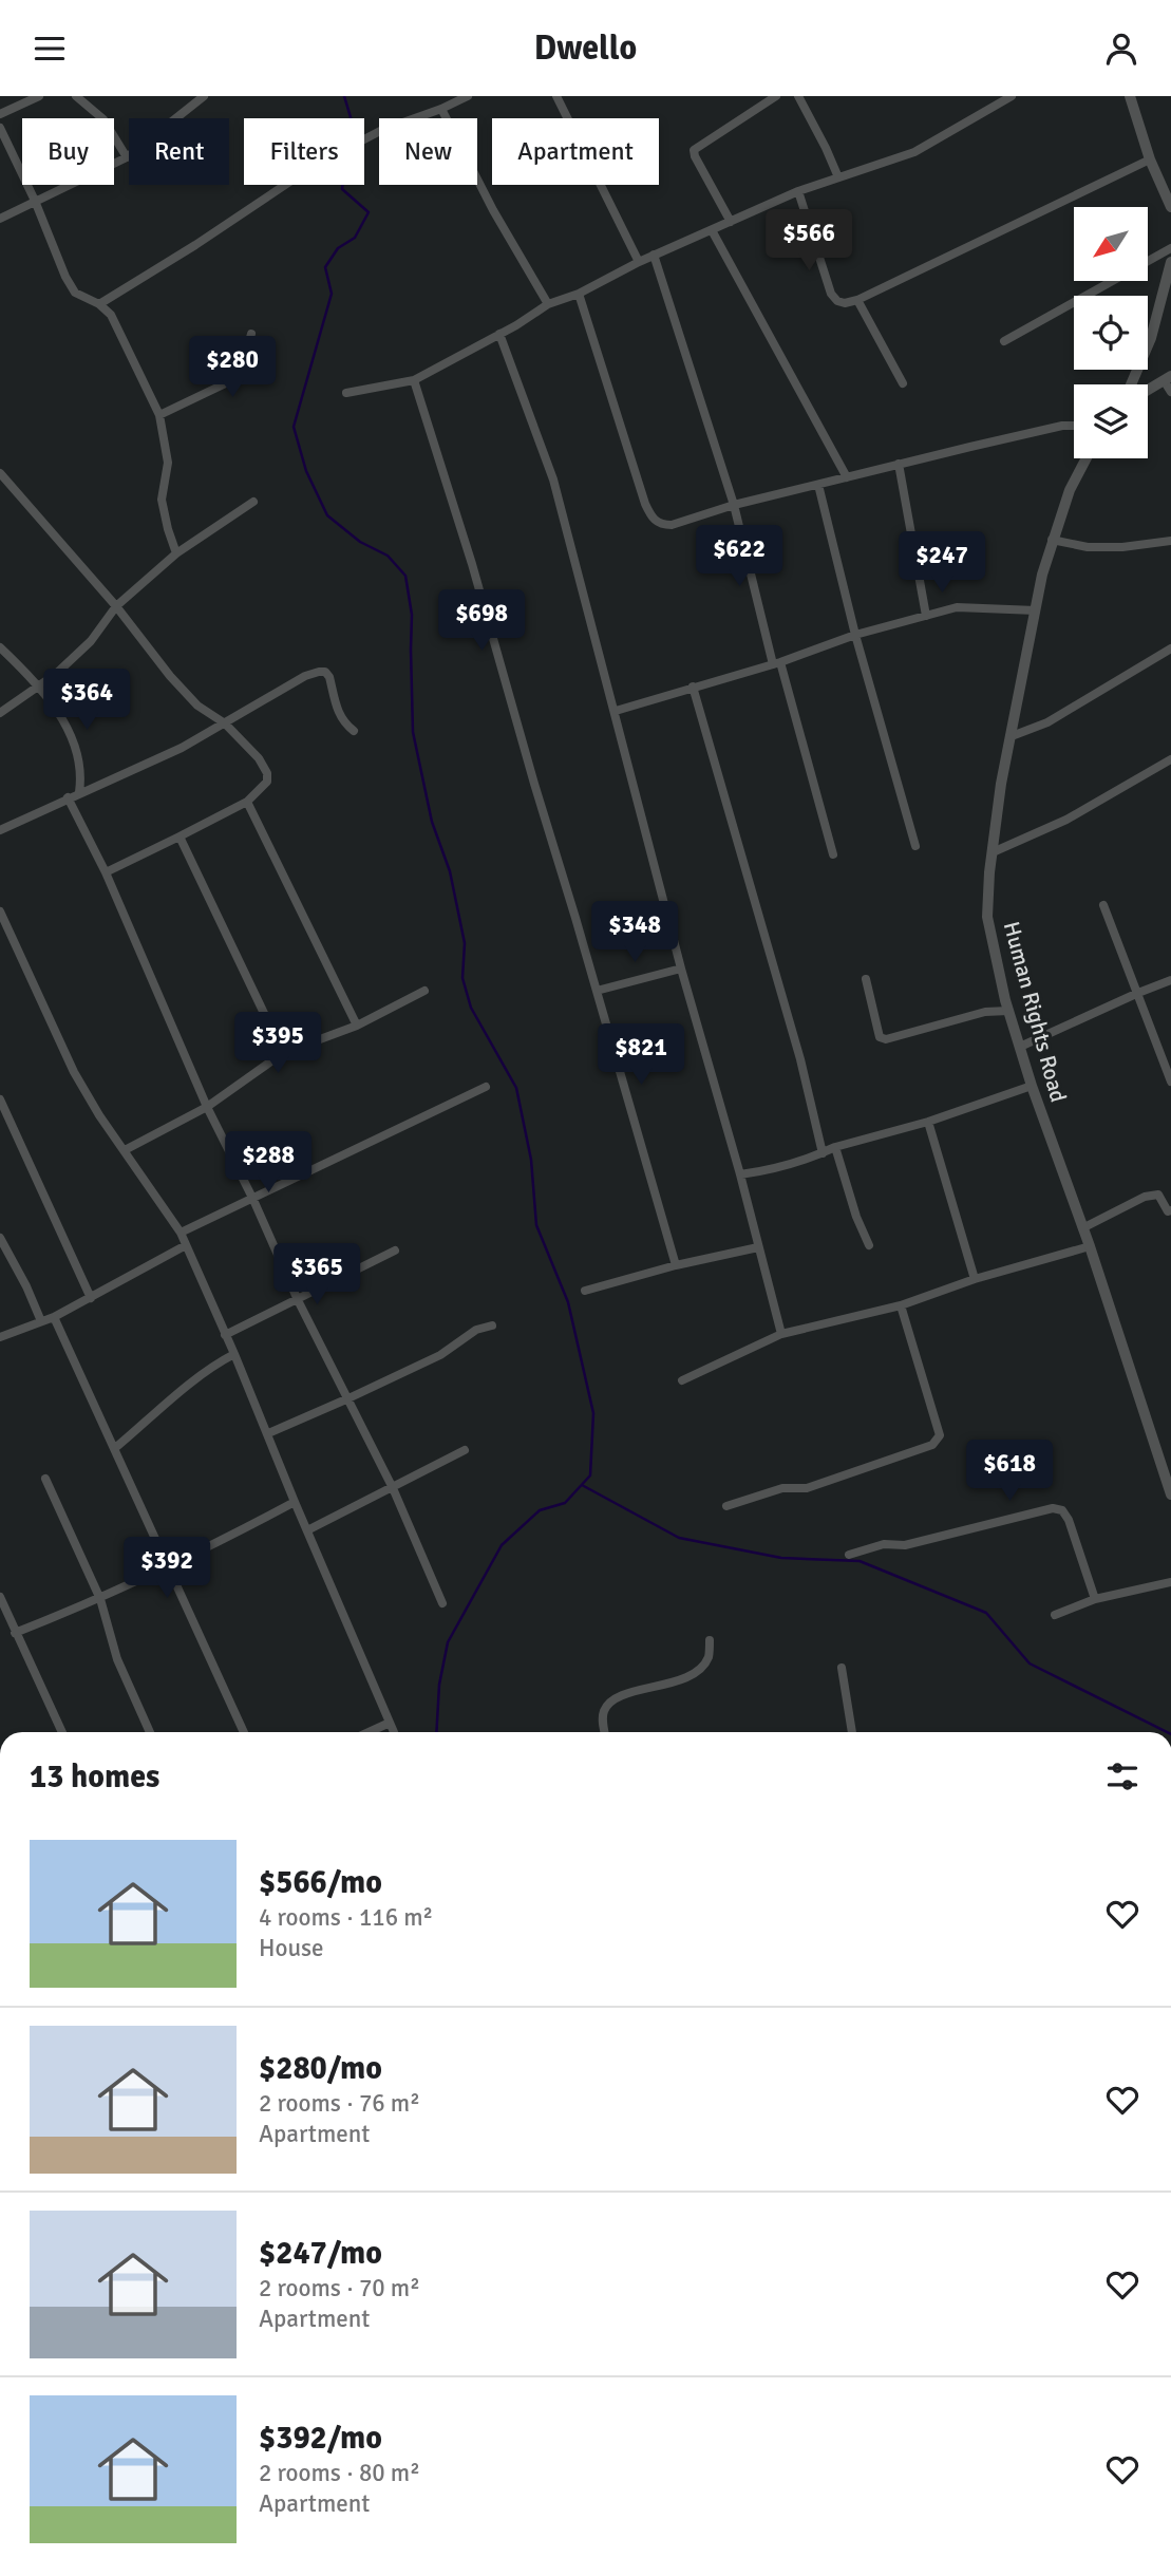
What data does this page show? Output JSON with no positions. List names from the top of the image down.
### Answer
{
  "streets": {
    "street": ["Human Rights Road"]
  },
  "north": "bottom left",
  "page": {
    "header": "Dwello",
    "chip": [
      "Buy",
      "Rent",
      "Filters",
      "New",
      "Apartment"
    ],
    "price": [
      "$566",
      "$280",
      "$622",
      "$247",
      "$698",
      "$364",
      "$348",
      "$395",
      "$821",
      "$288",
      "$365",
      "$618",
      "$392"
    ],
    "heading": "13 homes",
    "list": [
      {
        "name": "$566/mo",
        "note": "4 rooms · 116 m² · House"
      },
      {
        "name": "$280/mo",
        "note": "2 rooms · 76 m² · Apartment"
      },
      {
        "name": "$247/mo",
        "note": "2 rooms · 70 m² · Apartment"
      },
      {
        "name": "$392/mo",
        "note": "2 rooms · 80 m² · Apartment"
      }
    ]
  }
}
